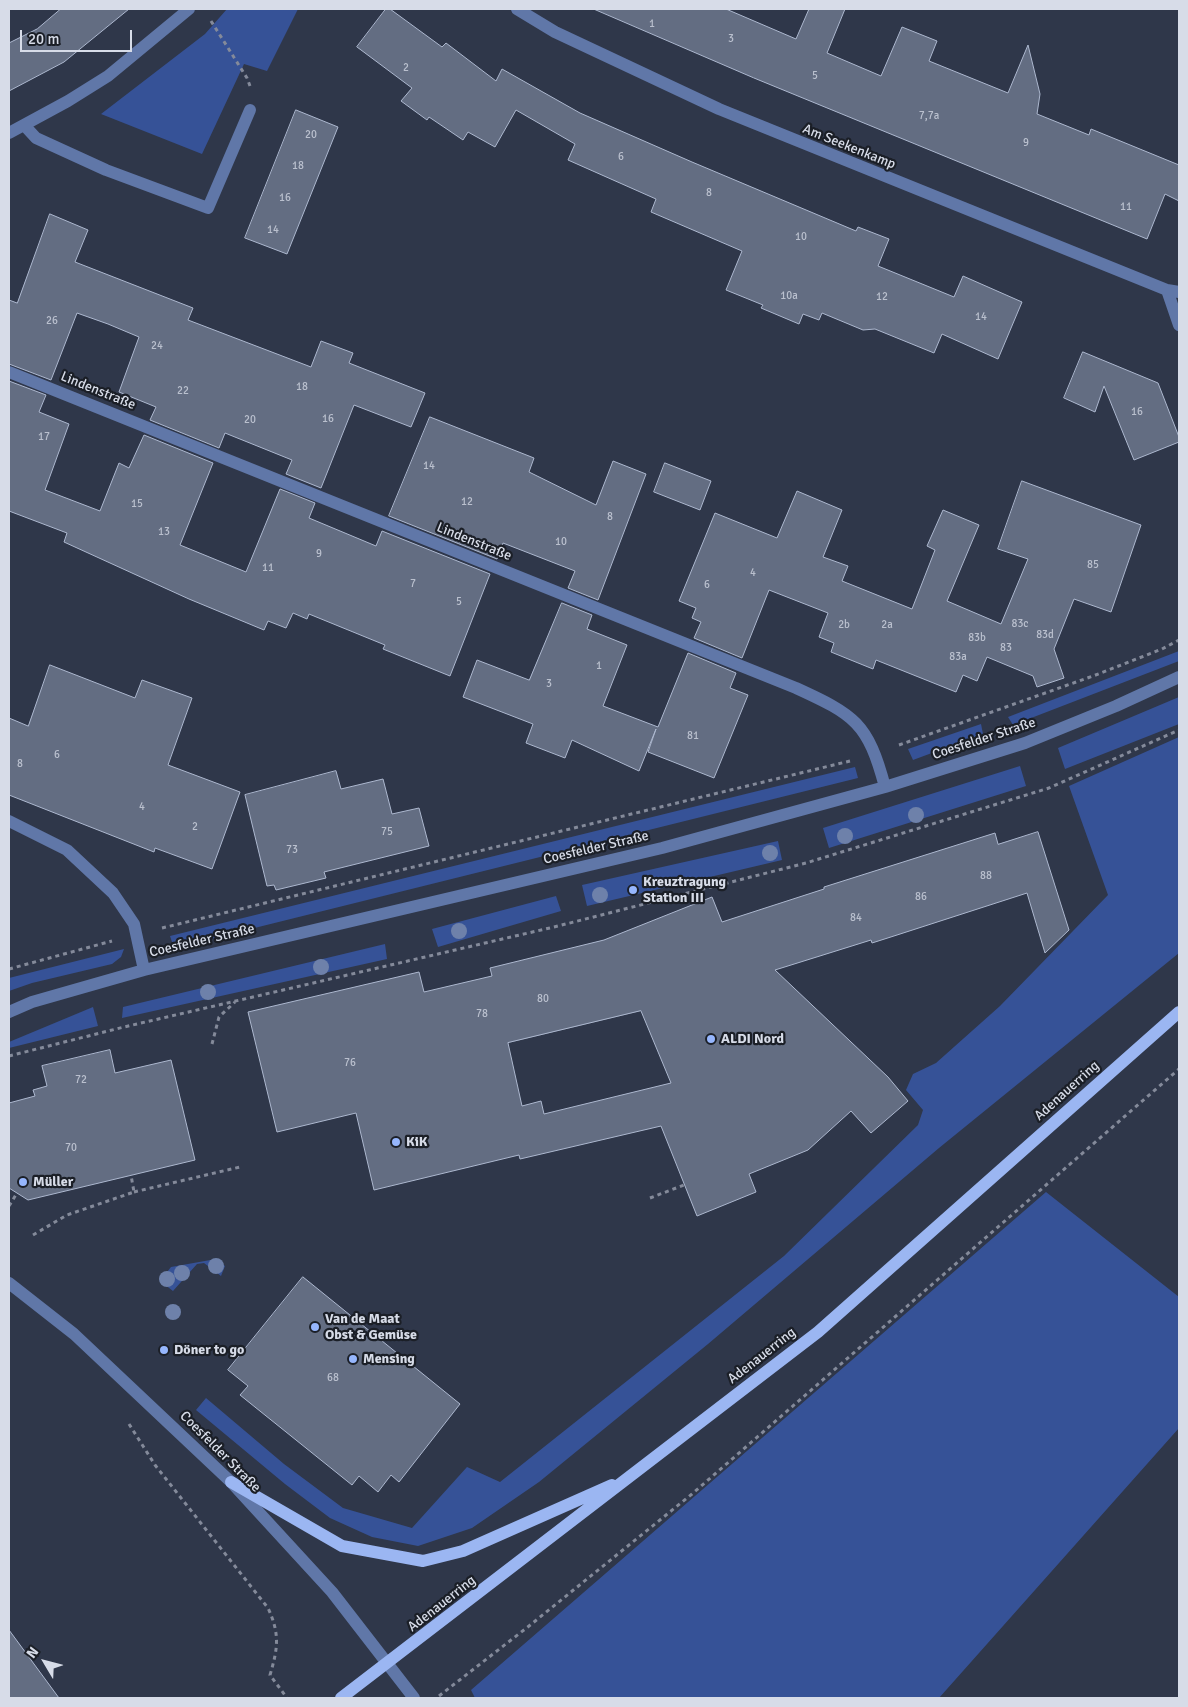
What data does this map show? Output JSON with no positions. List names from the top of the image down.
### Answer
{
  "streets": {
    "main road": ["Adenauerring"],
    "street": ["Am Seekenkamp", "Lindenstraße", "Coesfelder Straße"]
  },
  "crossings": [
    ["Lindenstraße", "Coesfelder Straße"],
    ["Coesfelder Straße", "Adenauerring"]
  ],
  "places": [
    "Kreuztragung Station III",
    "ALDI Nord",
    "KiK",
    "Müller",
    "Van de Maat Obst & Gemüse",
    "Döner to go",
    "Mensing"
  ],
  "house_numbers": [
    "1",
    "3",
    "2",
    "5",
    "7,7a",
    "20",
    "9",
    "6",
    "18",
    "8",
    "16",
    "11",
    "14",
    "10",
    "10a",
    "12",
    "14",
    "26",
    "24",
    "18",
    "22",
    "16",
    "16",
    "20",
    "17",
    "14",
    "12",
    "15",
    "8",
    "13",
    "10",
    "9",
    "85",
    "11",
    "4",
    "7",
    "6",
    "5",
    "83c",
    "2b",
    "2a",
    "83d",
    "83b",
    "83",
    "83a",
    "1",
    "3",
    "81",
    "6",
    "8",
    "4",
    "2",
    "75",
    "73",
    "88",
    "86",
    "84",
    "80",
    "78",
    "76",
    "72",
    "70",
    "68"
  ],
  "scale_bar": "20 m",
  "north": "top left"
}
